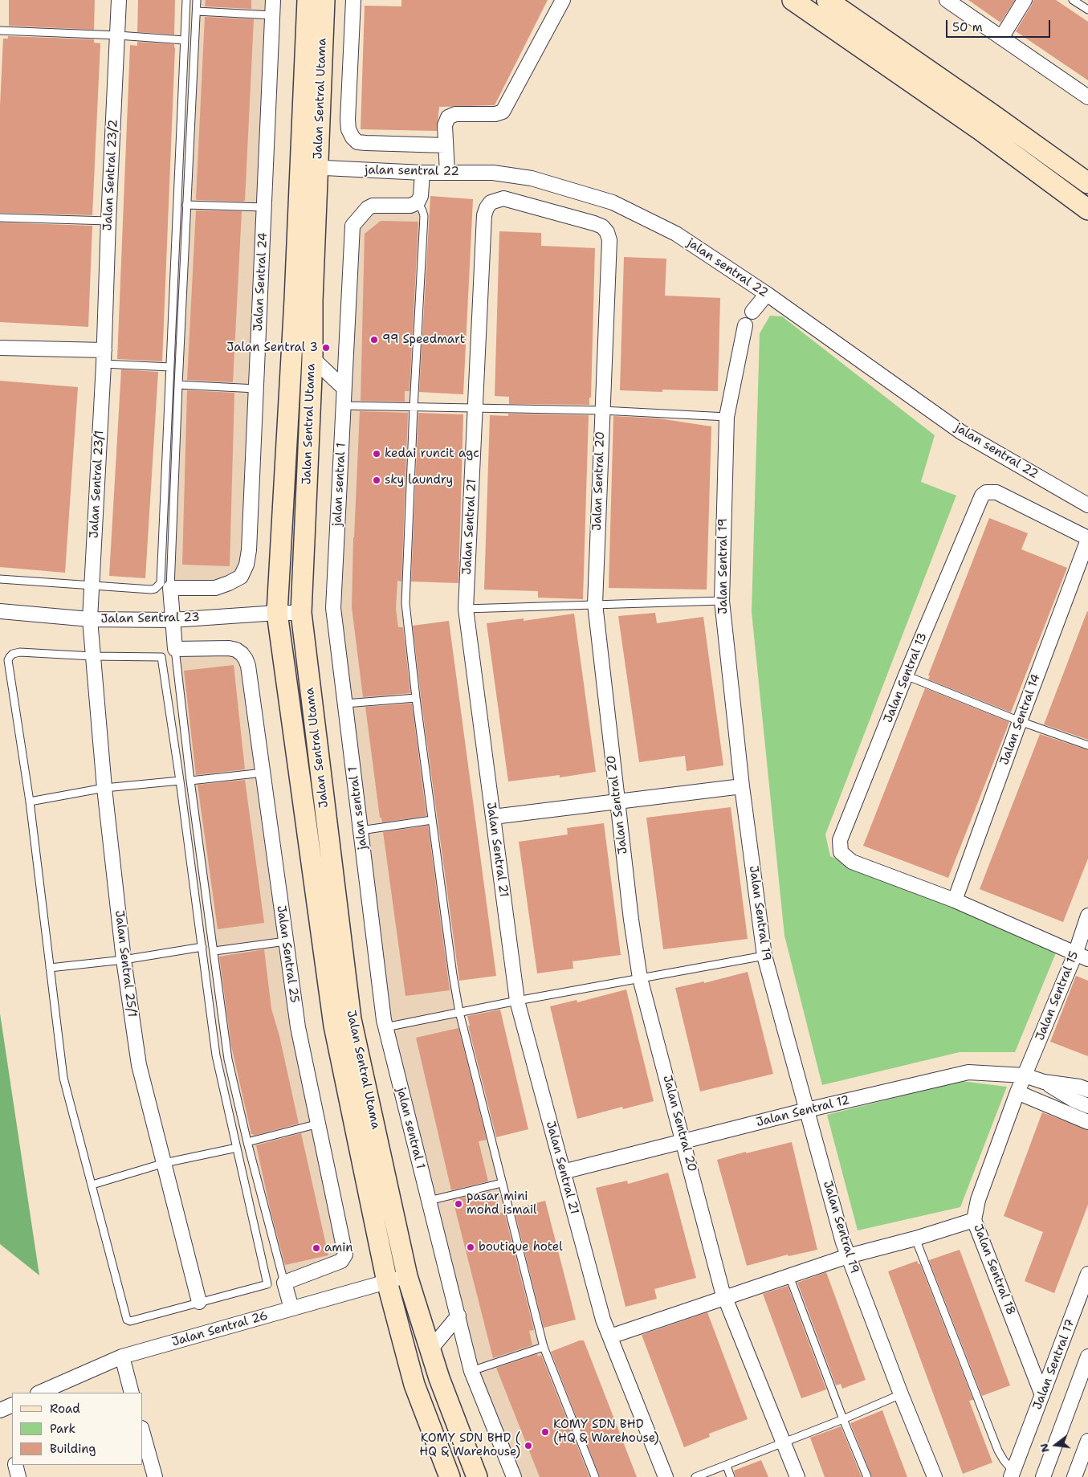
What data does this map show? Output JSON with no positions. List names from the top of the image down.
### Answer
{
  "streets": {
    "street": [
      "Jalan Sentral Utama",
      "jalan sentral 22",
      "Jalan Sentral 23/2",
      "Jalan Sentral 24",
      "Jalan Sentral 20",
      "Jalan Sentral 23/1",
      "jalan sentral 1",
      "Jalan Sentral 21",
      "Jalan Sentral 19",
      "Jalan Sentral 23",
      "Jalan Sentral 13",
      "Jalan Sentral 14",
      "Jalan Sentral 25",
      "Jalan Sentral 25/1",
      "Jalan Sentral 15",
      "Jalan Sentral 12",
      "Jalan Sentral 18",
      "Jalan Sentral 26",
      "Jalan Sentral 17"
    ]
  },
  "crossings": [
    ["Jalan Sentral Utama", "jalan sentral 22"],
    ["Jalan Sentral Utama", "Jalan Sentral 23"],
    ["Jalan Sentral Utama", "Jalan Sentral 26"],
    ["Jalan Sentral 23/2", "Jalan Sentral 23/1"],
    ["Jalan Sentral 20", "Jalan Sentral 21"],
    ["Jalan Sentral 20", "Jalan Sentral 12"],
    ["Jalan Sentral 23/1", "Jalan Sentral 23"],
    ["Jalan Sentral 23/1", "Jalan Sentral 25/1"],
    ["Jalan Sentral 21", "Jalan Sentral 12"],
    ["Jalan Sentral 19", "Jalan Sentral 12"],
    ["Jalan Sentral 23", "Jalan Sentral 25/1"],
    ["Jalan Sentral 13", "Jalan Sentral 14"],
    ["Jalan Sentral 15", "Jalan Sentral 12"],
    ["Jalan Sentral 15", "Jalan Sentral 18"],
    ["Jalan Sentral 12", "Jalan Sentral 18"],
    ["Jalan Sentral 18", "Jalan Sentral 17"]
  ],
  "places": [
    "99 Speedmart",
    "Jalan Sentral 3",
    "kedai runcit agc",
    "sky laundry",
    "pasar mini mohd ismail",
    "boutique hotel",
    "amin",
    "KOMY SDN BHD (HQ & Warehouse)",
    "KOMY SDN BHD ( HQ & Warehouse)"
  ],
  "legend": ["Road", "Park", "Building"],
  "scale_bar": "50 m",
  "north": "left"
}
